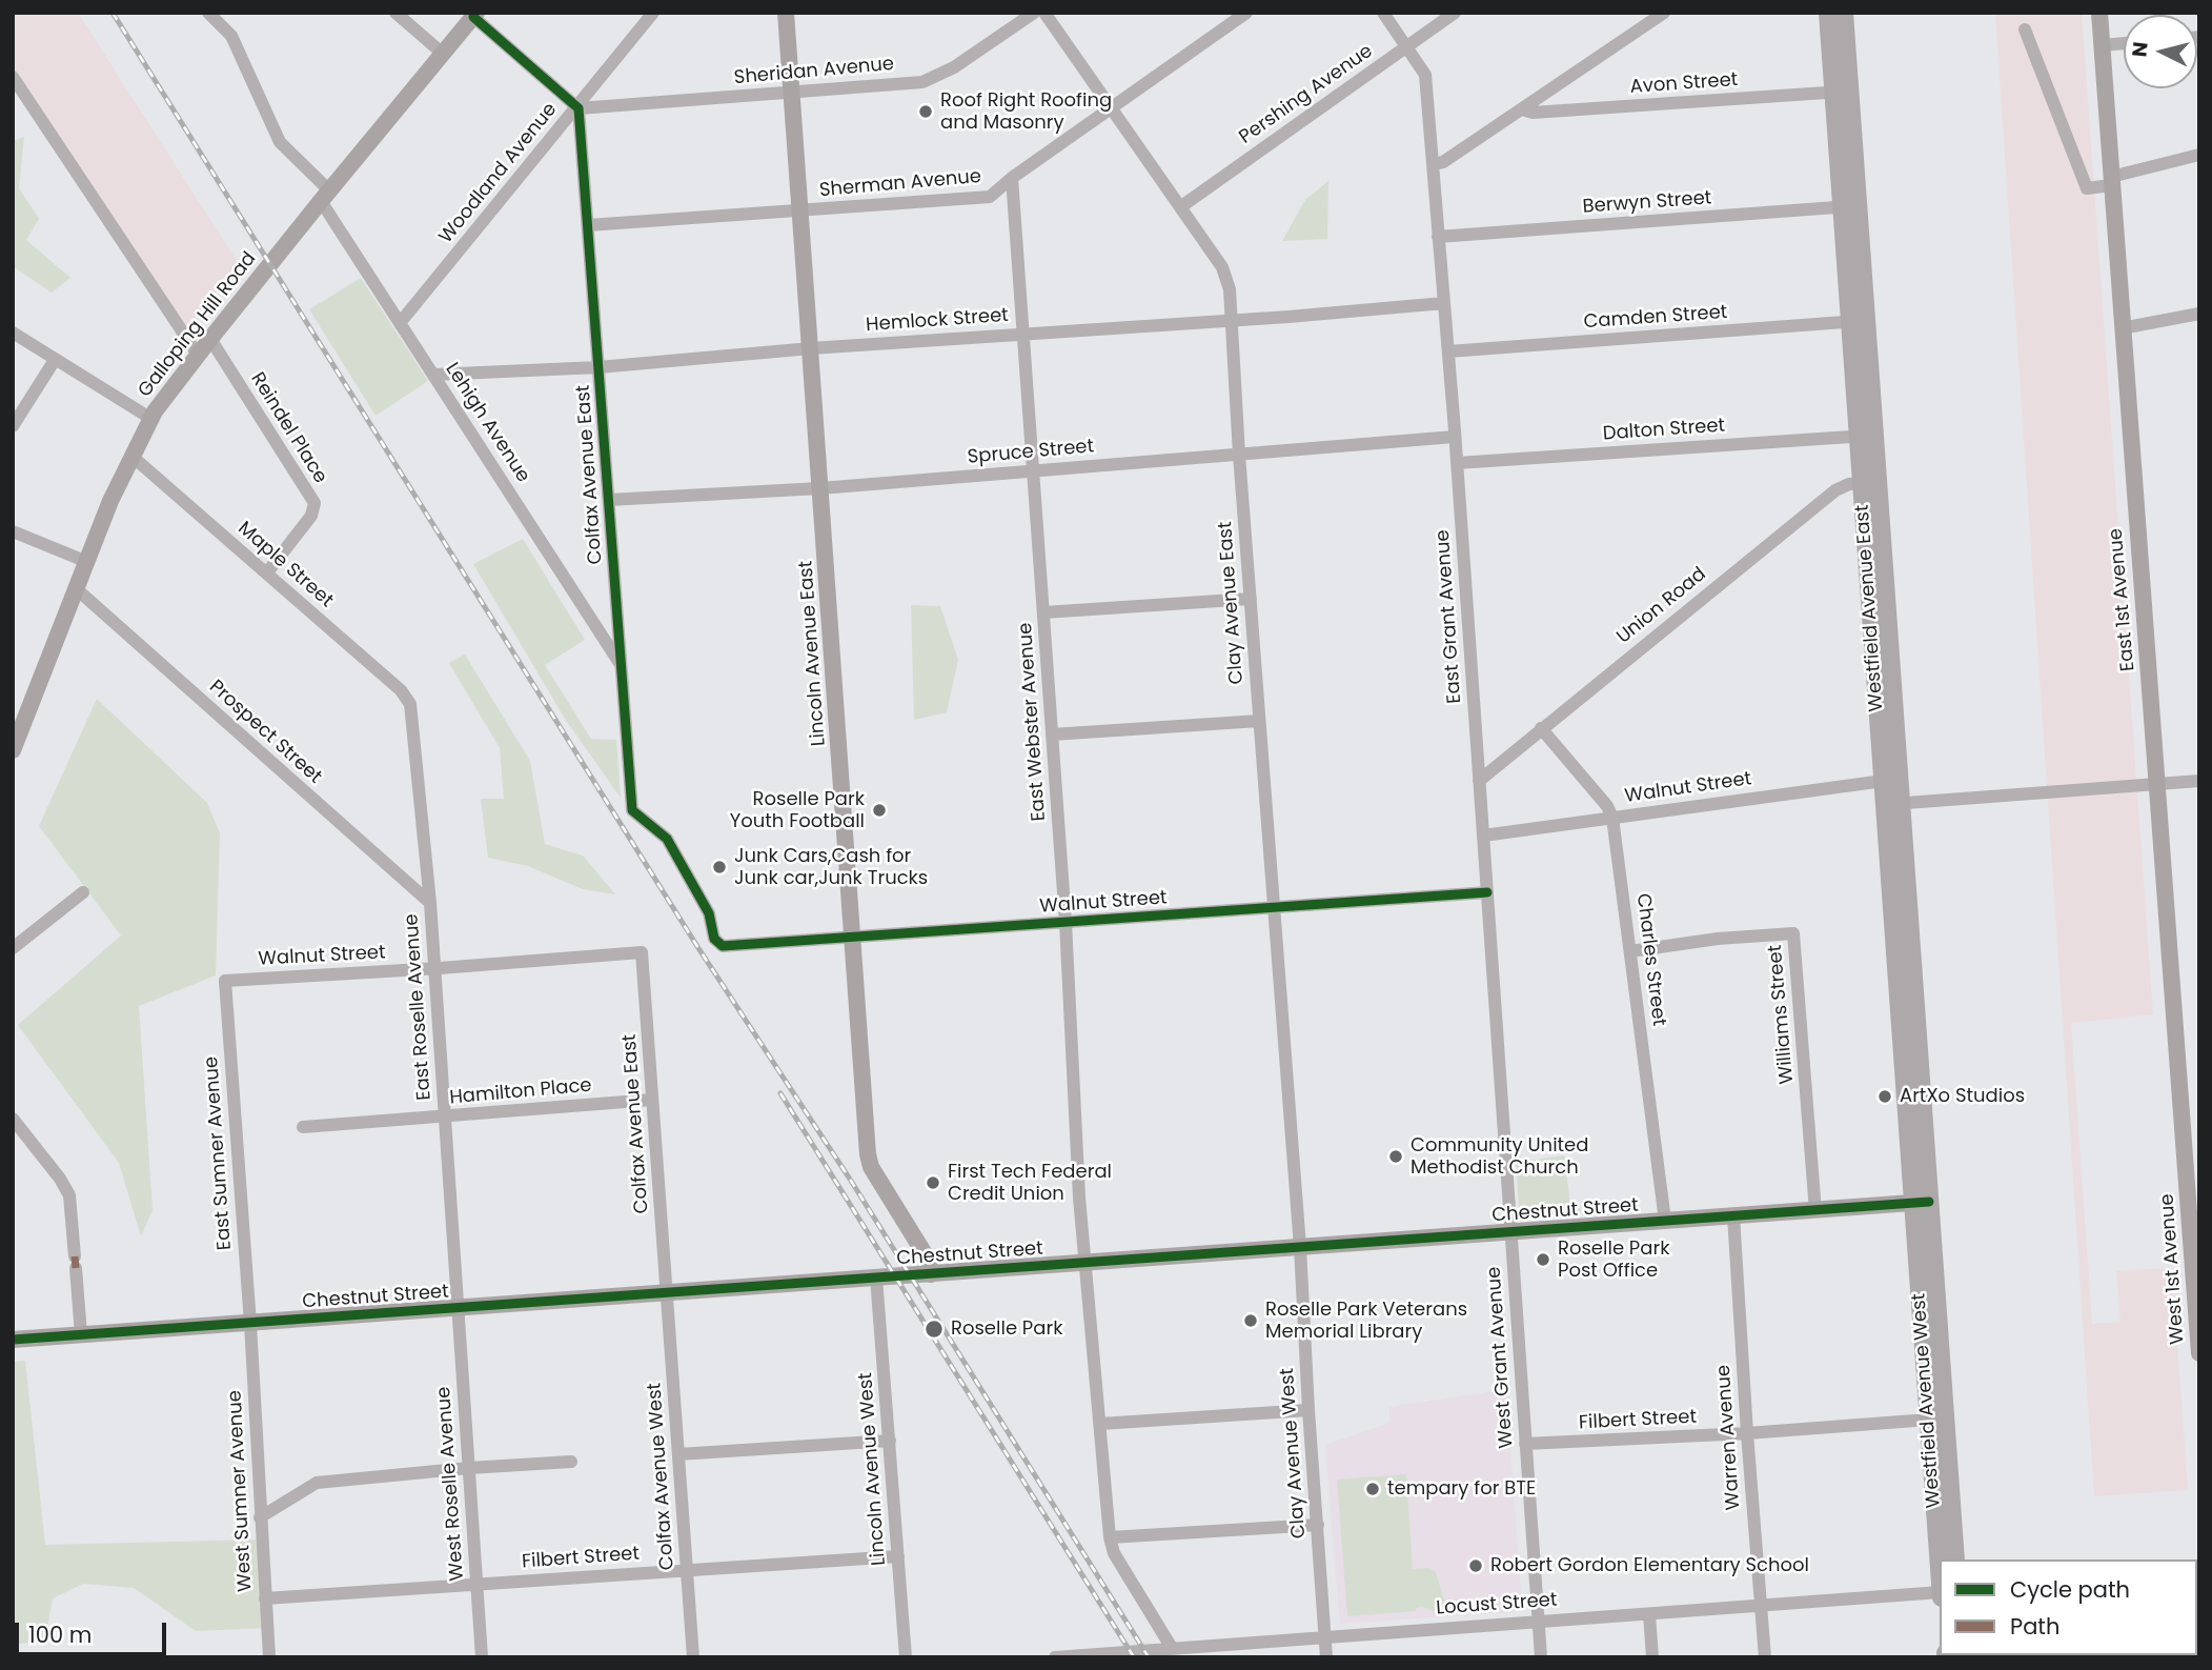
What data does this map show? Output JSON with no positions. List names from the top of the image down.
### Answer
{
  "streets": {
    "main road": ["Westfield Avenue East", "Westfield Avenue West"],
    "street": [
      "Sheridan Avenue",
      "Avon Street",
      "Pershing Avenue",
      "Woodland Avenue",
      "Sherman Avenue",
      "Berwyn Street",
      "Camden Street",
      "Hemlock Street",
      "Galloping Hill Road",
      "Lehigh Avenue",
      "Reindel Place",
      "Dalton Street",
      "Spruce Street",
      "Colfax Avenue East",
      "Maple Street",
      "East 1st Avenue",
      "Clay Avenue East",
      "Union Road",
      "East Grant Avenue",
      "Lincoln Avenue East",
      "East Webster Avenue",
      "Prospect Street",
      "Walnut Street",
      "Charles Street",
      "East Roselle Avenue",
      "Williams Street",
      "Hamilton Place",
      "East Sumner Avenue",
      "Chestnut Street",
      "West 1st Avenue",
      "West Grant Avenue",
      "Filbert Street",
      "Warren Avenue",
      "Clay Avenue West",
      "Lincoln Avenue West",
      "Colfax Avenue West",
      "West Roselle Avenue",
      "West Sumner Avenue",
      "Locust Street"
    ]
  },
  "crossings": [
    ["Sheridan Avenue", "Woodland Avenue"],
    ["Sheridan Avenue", "Colfax Avenue East"],
    ["Sheridan Avenue", "Lincoln Avenue East"],
    ["Avon Street", "Westfield Avenue East"],
    ["Pershing Avenue", "Clay Avenue East"],
    ["Pershing Avenue", "East Grant Avenue"],
    ["Woodland Avenue", "Lehigh Avenue"],
    ["Woodland Avenue", "Colfax Avenue East"],
    ["Sherman Avenue", "Colfax Avenue East"],
    ["Sherman Avenue", "Clay Avenue East"],
    ["Sherman Avenue", "Lincoln Avenue East"],
    ["Sherman Avenue", "East Webster Avenue"],
    ["Berwyn Street", "Westfield Avenue East"],
    ["Berwyn Street", "East Grant Avenue"],
    ["Camden Street", "Westfield Avenue East"],
    ["Camden Street", "East Grant Avenue"],
    ["Hemlock Street", "Lehigh Avenue"],
    ["Hemlock Street", "Colfax Avenue East"],
    ["Hemlock Street", "Clay Avenue East"],
    ["Hemlock Street", "East Grant Avenue"],
    ["Hemlock Street", "Lincoln Avenue East"],
    ["Hemlock Street", "East Webster Avenue"],
    ["Galloping Hill Road", "Lehigh Avenue"],
    ["Galloping Hill Road", "Reindel Place"],
    ["Galloping Hill Road", "Maple Street"],
    ["Galloping Hill Road", "Prospect Street"],
    ["Lehigh Avenue", "Colfax Avenue East"],
    ["Reindel Place", "Maple Street"],
    ["Dalton Street", "Westfield Avenue East"],
    ["Dalton Street", "East Grant Avenue"],
    ["Spruce Street", "Colfax Avenue East"],
    ["Spruce Street", "Clay Avenue East"],
    ["Spruce Street", "East Grant Avenue"],
    ["Spruce Street", "Lincoln Avenue East"],
    ["Spruce Street", "East Webster Avenue"],
    ["Colfax Avenue East", "Walnut Street"],
    ["Colfax Avenue East", "Hamilton Place"],
    ["Colfax Avenue East", "Chestnut Street"],
    ["Colfax Avenue East", "Colfax Avenue West"],
    ["Maple Street", "East Roselle Avenue"],
    ["East 1st Avenue", "West 1st Avenue"],
    ["Clay Avenue East", "Walnut Street"],
    ["Clay Avenue East", "Chestnut Street"],
    ["Clay Avenue East", "Clay Avenue West"],
    ["Union Road", "Westfield Avenue East"],
    ["Union Road", "East Grant Avenue"],
    ["Union Road", "Charles Street"],
    ["Westfield Avenue East", "Walnut Street"],
    ["Westfield Avenue East", "Chestnut Street"],
    ["Westfield Avenue East", "Westfield Avenue West"],
    ["East Grant Avenue", "Walnut Street"],
    ["East Grant Avenue", "Chestnut Street"],
    ["East Grant Avenue", "West Grant Avenue"],
    ["Lincoln Avenue East", "Walnut Street"],
    ["Lincoln Avenue East", "Chestnut Street"],
    ["East Webster Avenue", "Walnut Street"],
    ["East Webster Avenue", "Chestnut Street"],
    ["East Webster Avenue", "Locust Street"],
    ["Prospect Street", "East Roselle Avenue"],
    ["Walnut Street", "Charles Street"],
    ["Walnut Street", "East Roselle Avenue"],
    ["Walnut Street", "East Sumner Avenue"],
    ["Charles Street", "Williams Street"],
    ["Charles Street", "Chestnut Street"],
    ["East Roselle Avenue", "Hamilton Place"],
    ["East Roselle Avenue", "Chestnut Street"],
    ["East Roselle Avenue", "West Roselle Avenue"],
    ["Williams Street", "Chestnut Street"],
    ["East Sumner Avenue", "Chestnut Street"],
    ["East Sumner Avenue", "West Sumner Avenue"],
    ["Chestnut Street", "West Grant Avenue"],
    ["Chestnut Street", "Westfield Avenue West"],
    ["Chestnut Street", "Warren Avenue"],
    ["Chestnut Street", "Clay Avenue West"],
    ["Chestnut Street", "Lincoln Avenue West"],
    ["Chestnut Street", "Colfax Avenue West"],
    ["Chestnut Street", "West Roselle Avenue"],
    ["Chestnut Street", "West Sumner Avenue"],
    ["West Grant Avenue", "Filbert Street"],
    ["West Grant Avenue", "Locust Street"],
    ["Westfield Avenue West", "Filbert Street"],
    ["Filbert Street", "Warren Avenue"],
    ["Filbert Street", "Lincoln Avenue West"],
    ["Filbert Street", "Colfax Avenue West"],
    ["Filbert Street", "West Roselle Avenue"],
    ["Filbert Street", "West Sumner Avenue"],
    ["Warren Avenue", "Locust Street"],
    ["Clay Avenue West", "Locust Street"]
  ],
  "places": [
    "Roof Right Roofing and Masonry",
    "Roselle Park Youth Football",
    "Junk Cars,Cash for Junk car,Junk Trucks",
    "ArtXo Studios",
    "Community United Methodist Church",
    "First Tech Federal Credit Union",
    "Roselle Park Post Office",
    "Roselle Park Veterans Memorial Library",
    "Roselle Park",
    "tempary for BTE",
    "Robert Gordon Elementary School"
  ],
  "legend": ["Cycle path", "Path"],
  "scale_bar": "100 m",
  "north": "left"
}
